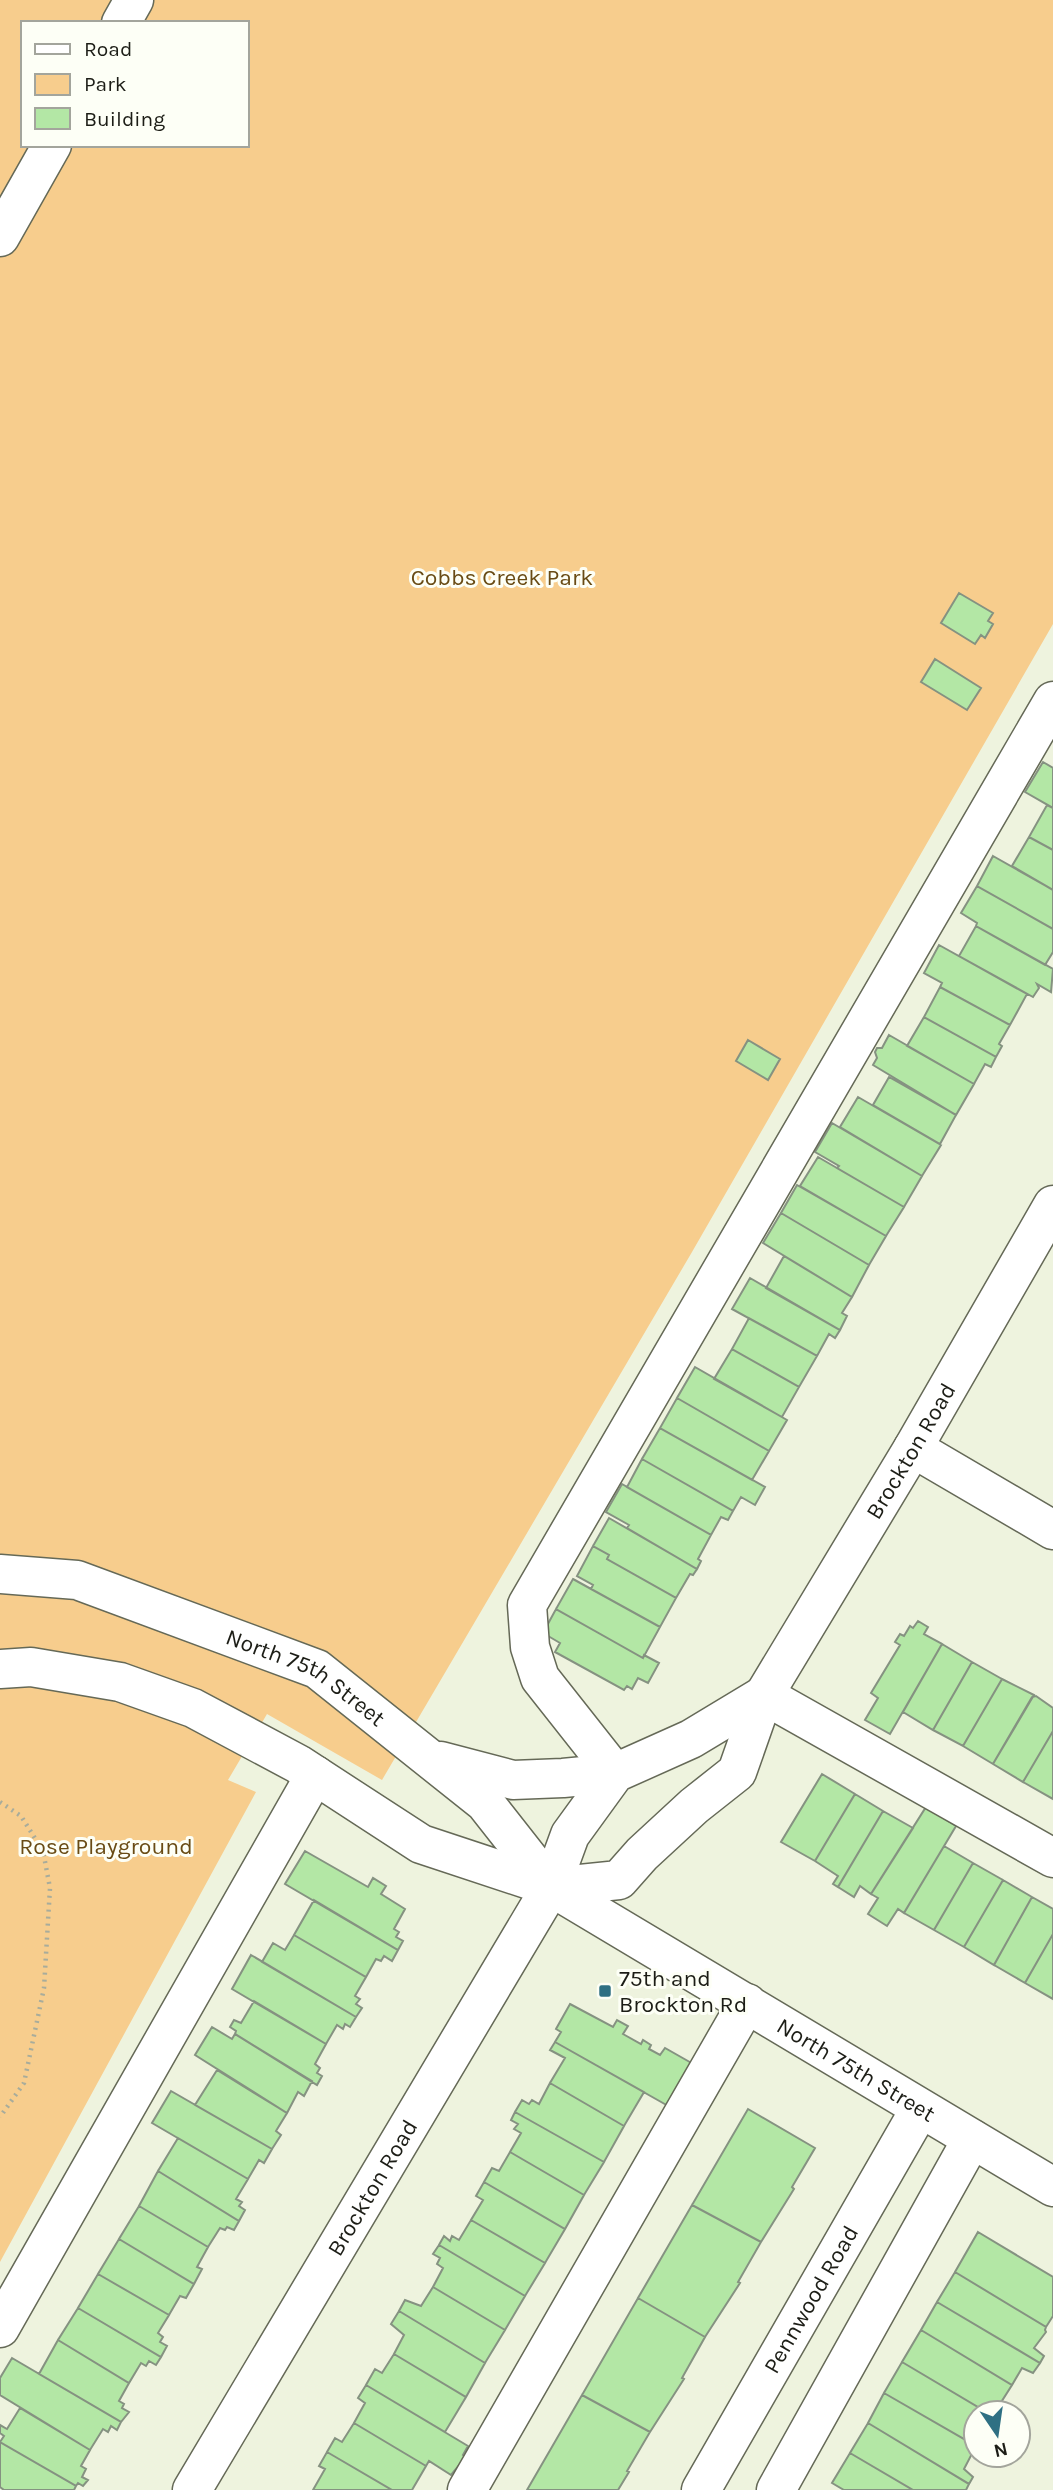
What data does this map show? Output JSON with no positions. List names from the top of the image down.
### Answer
{
  "streets": {
    "street": ["Brockton Road", "North 75th Street", "Pennwood Road"]
  },
  "crossings": [
    ["Brockton Road", "North 75th Street"],
    ["North 75th Street", "Pennwood Road"]
  ],
  "parks": ["Cobbs Creek Park", "Rose Playground"],
  "places": {
    "transit": ["75th and Brockton Rd"]
  },
  "legend": ["Road", "Park", "Building"],
  "north": "bottom"
}
